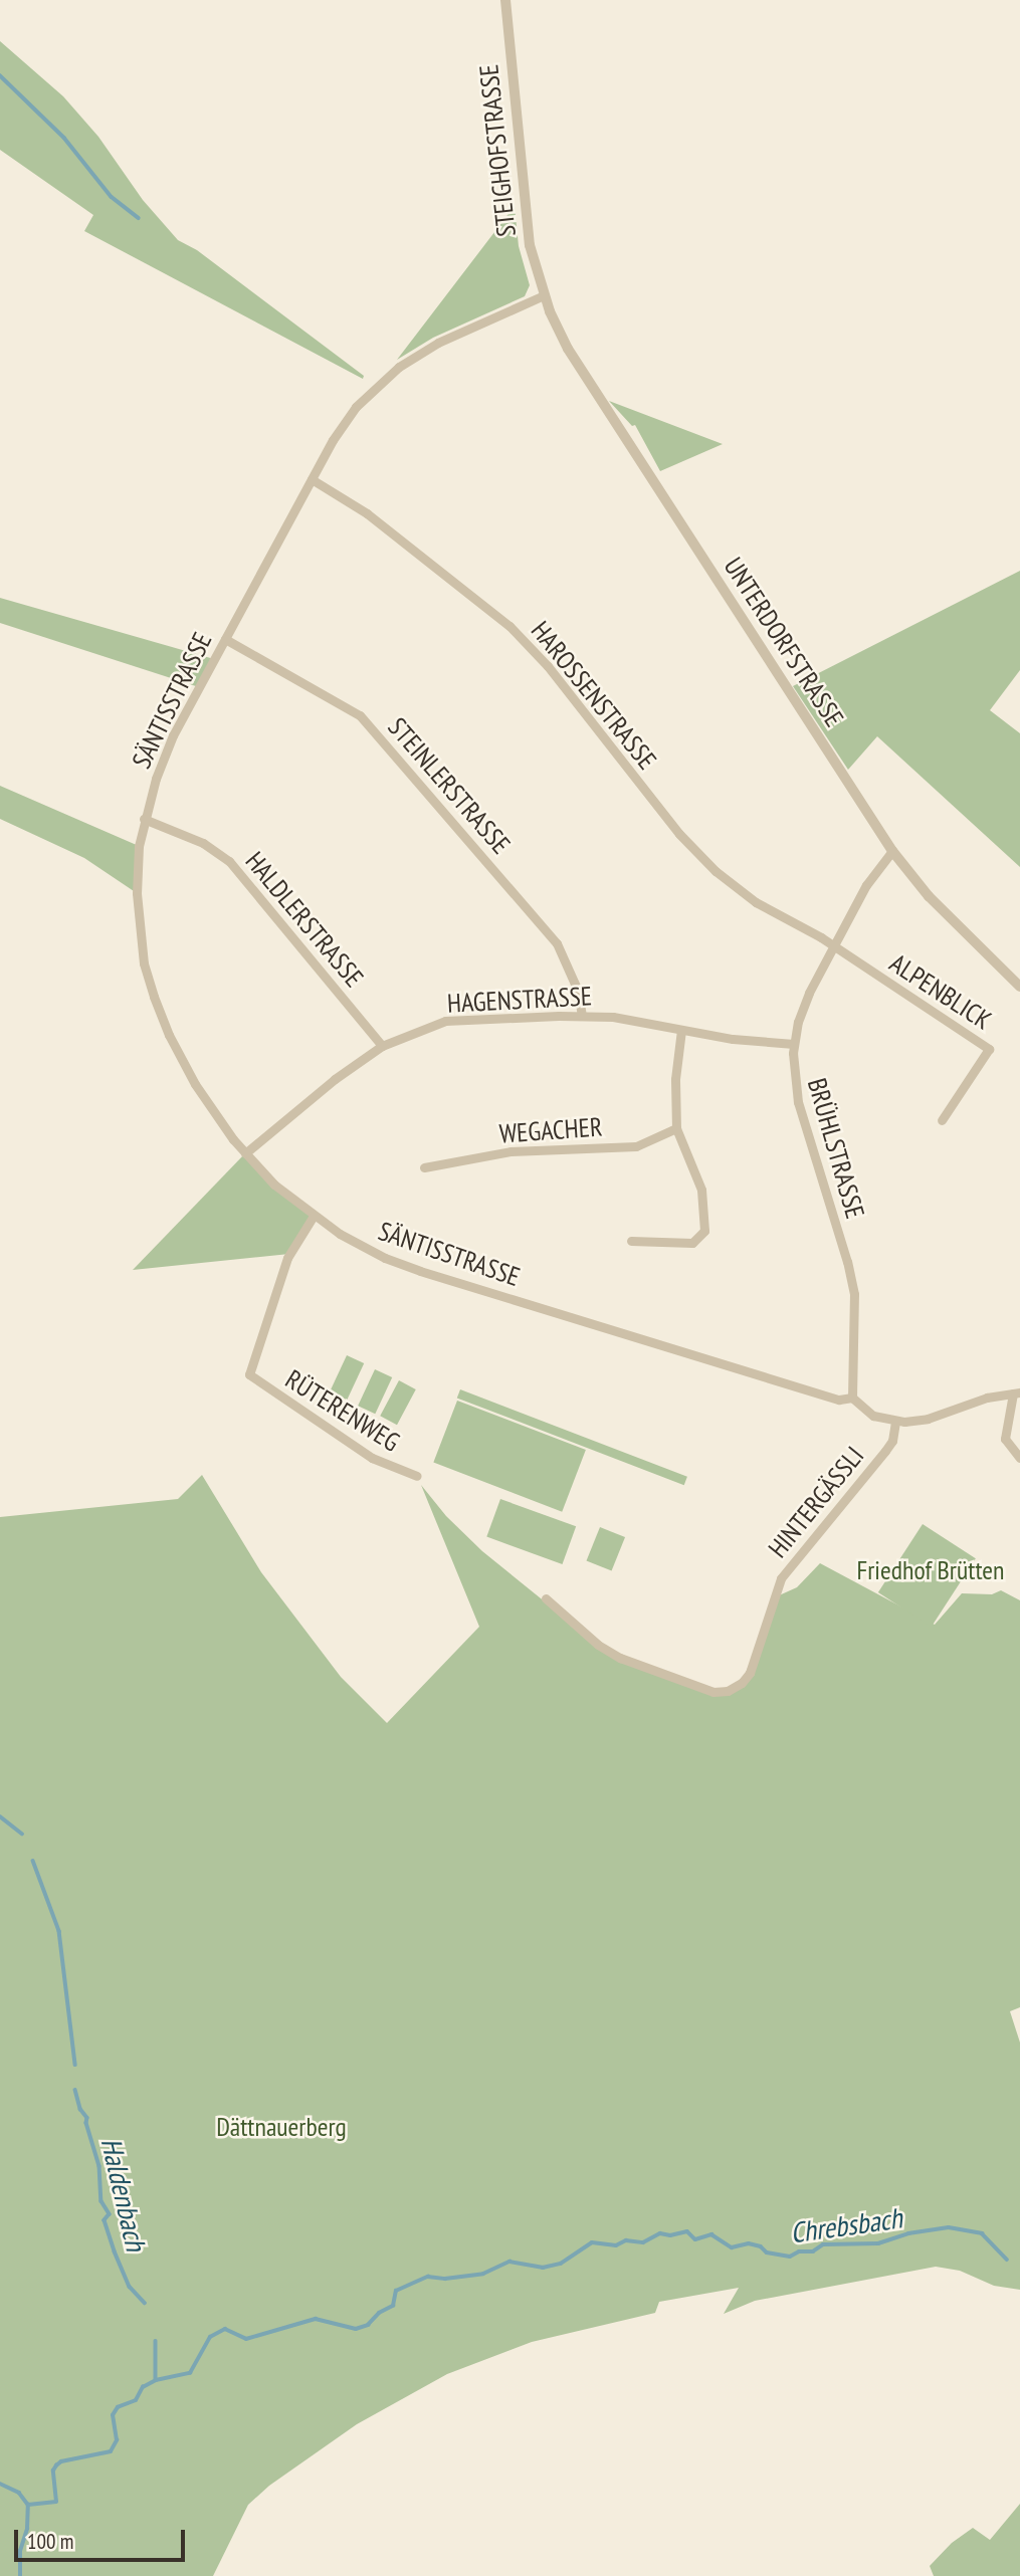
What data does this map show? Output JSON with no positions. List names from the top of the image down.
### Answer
{
  "streets": {
    "street": [
      "STEIGHOFSTRASSE",
      "UNTERDORFSTRASSE",
      "HAROSSENSTRASSE",
      "SÄNTISSTRASSE",
      "STEINLERSTRASSE",
      "HALDLERSTRASSE",
      "ALPENBLICK",
      "HAGENSTRASSE",
      "WEGACHER",
      "BRÜHLSTRASSE",
      "RÜTERENWEG",
      "HINTERGÄSSLI"
    ]
  },
  "crossings": [
    ["STEIGHOFSTRASSE", "UNTERDORFSTRASSE"],
    ["STEIGHOFSTRASSE", "SÄNTISSTRASSE"],
    ["UNTERDORFSTRASSE", "SÄNTISSTRASSE"],
    ["UNTERDORFSTRASSE", "BRÜHLSTRASSE"],
    ["HAROSSENSTRASSE", "SÄNTISSTRASSE"],
    ["HAROSSENSTRASSE", "ALPENBLICK"],
    ["HAROSSENSTRASSE", "BRÜHLSTRASSE"],
    ["SÄNTISSTRASSE", "STEINLERSTRASSE"],
    ["SÄNTISSTRASSE", "HALDLERSTRASSE"],
    ["SÄNTISSTRASSE", "HAGENSTRASSE"],
    ["SÄNTISSTRASSE", "BRÜHLSTRASSE"],
    ["SÄNTISSTRASSE", "RÜTERENWEG"],
    ["SÄNTISSTRASSE", "HINTERGÄSSLI"],
    ["STEINLERSTRASSE", "HAGENSTRASSE"],
    ["HALDLERSTRASSE", "HAGENSTRASSE"],
    ["ALPENBLICK", "BRÜHLSTRASSE"],
    ["HAGENSTRASSE", "BRÜHLSTRASSE"]
  ],
  "water": ["Haldenbach", "Chrebsbach"],
  "parks": ["Friedhof Brütten", "Dättnauerberg"],
  "scale_bar": "100 m"
}
